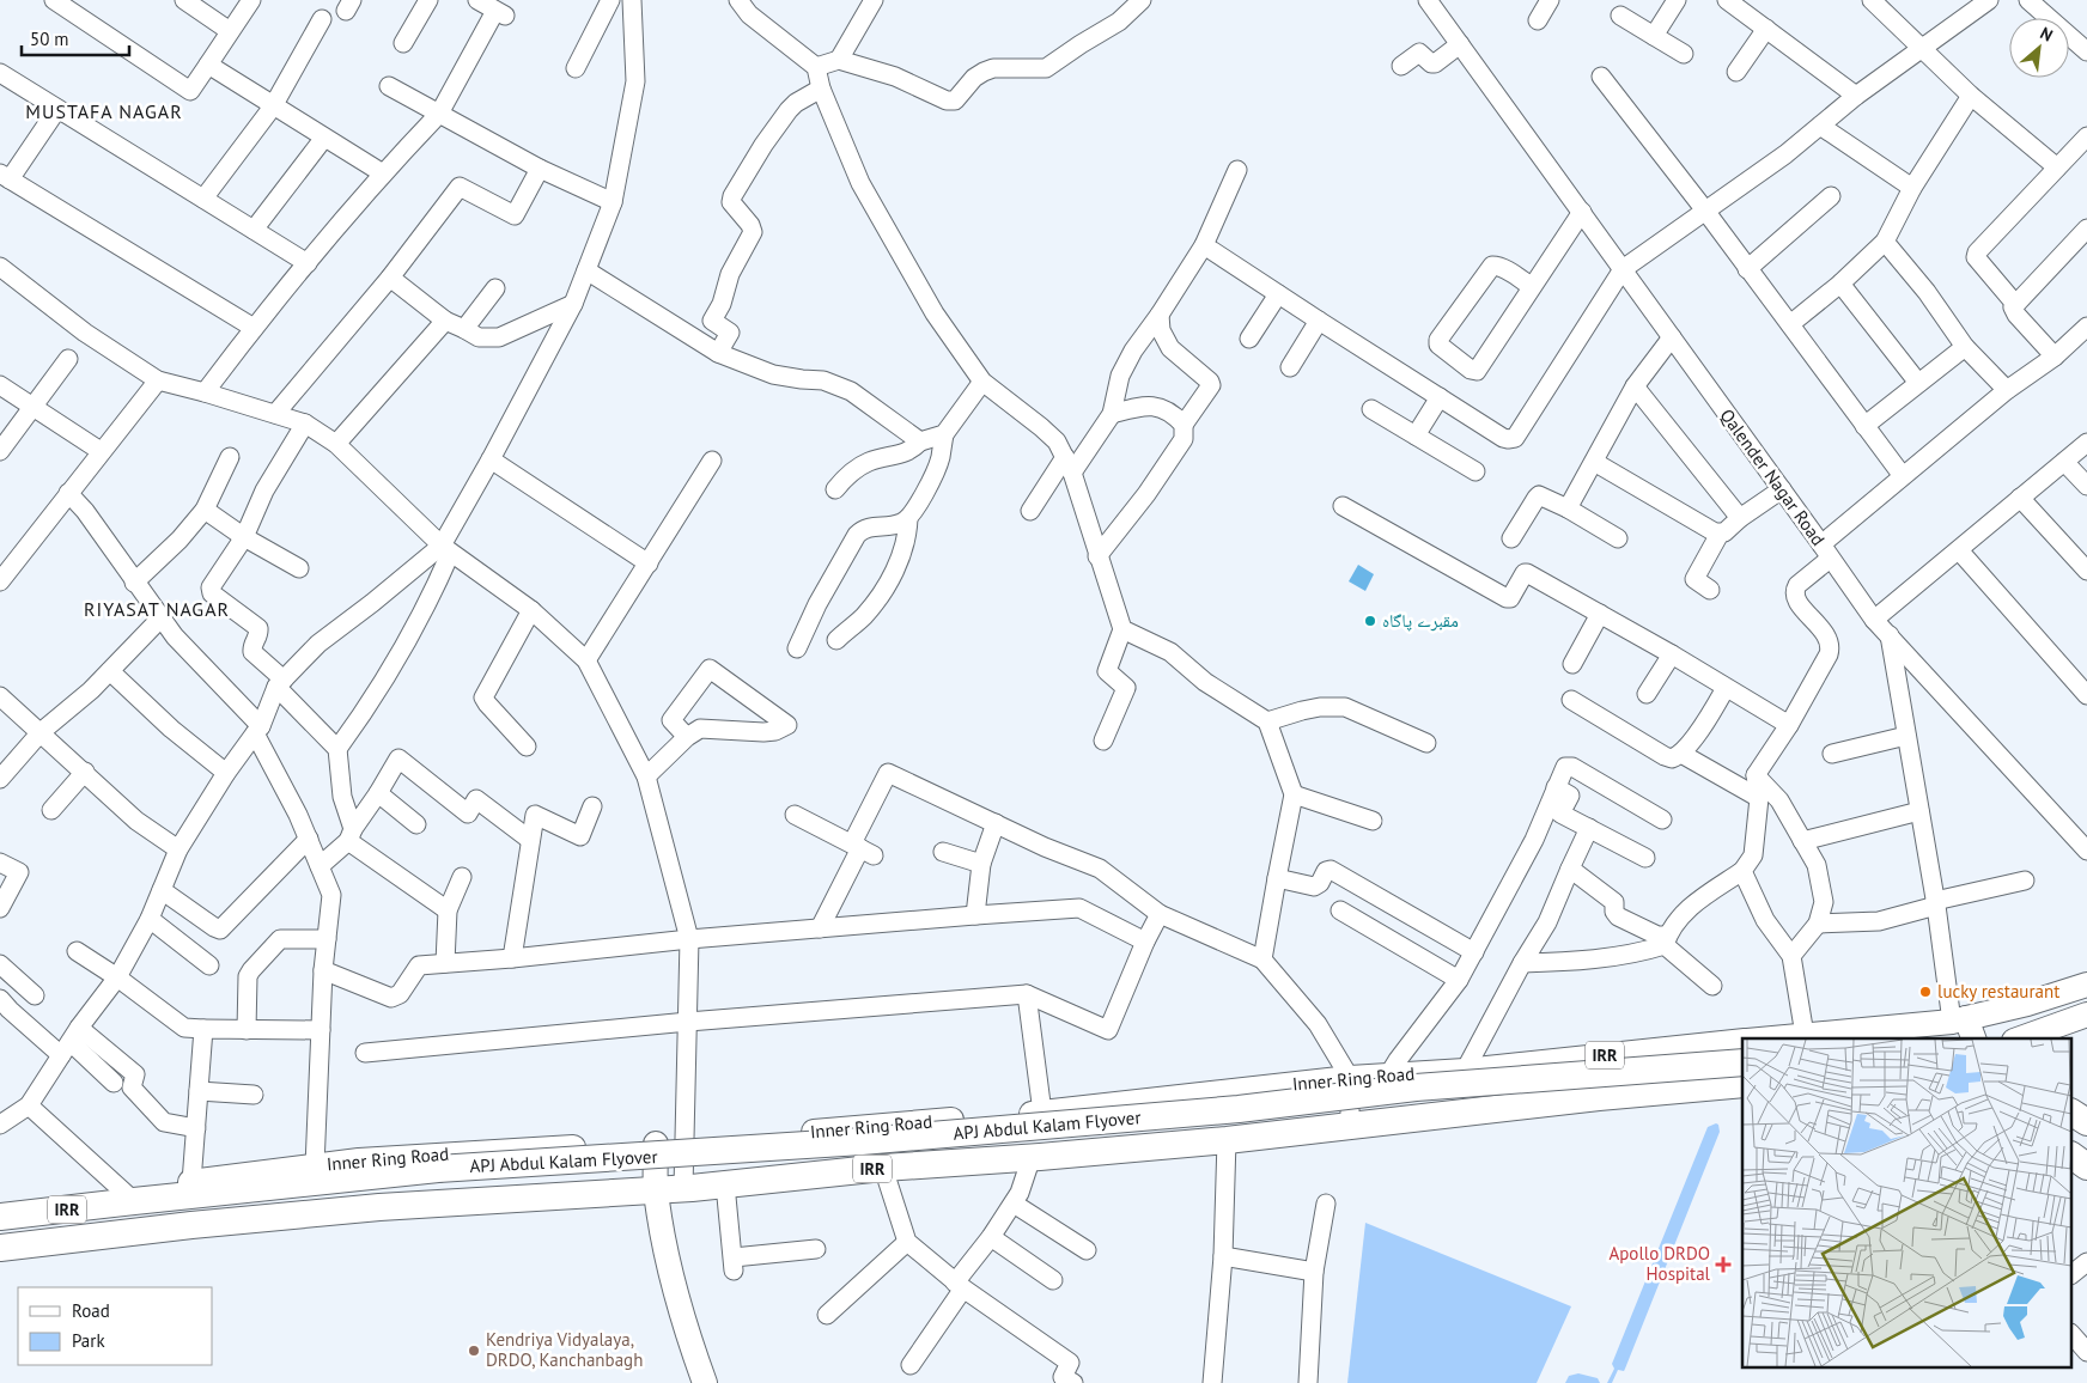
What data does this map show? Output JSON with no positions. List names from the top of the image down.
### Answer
{
  "streets": {
    "highway": ["IRR", "Inner Ring Road", "APJ Abdul Kalam Flyover"],
    "street": ["Qalender Nagar Road"]
  },
  "crossings": [
    ["Inner Ring Road", "APJ Abdul Kalam Flyover"]
  ],
  "districts": ["MUSTAFA NAGAR", "RIYASAT NAGAR"],
  "places": {
    "other": ["مقبرے پاگاہ", "lucky restaurant", "Kendriya Vidyalaya, DRDO, Kanchanbagh"],
    "health": ["Apollo DRDO Hospital"]
  },
  "legend": ["Road", "Park"],
  "scale_bar": "50 m",
  "north": "top right"
}
